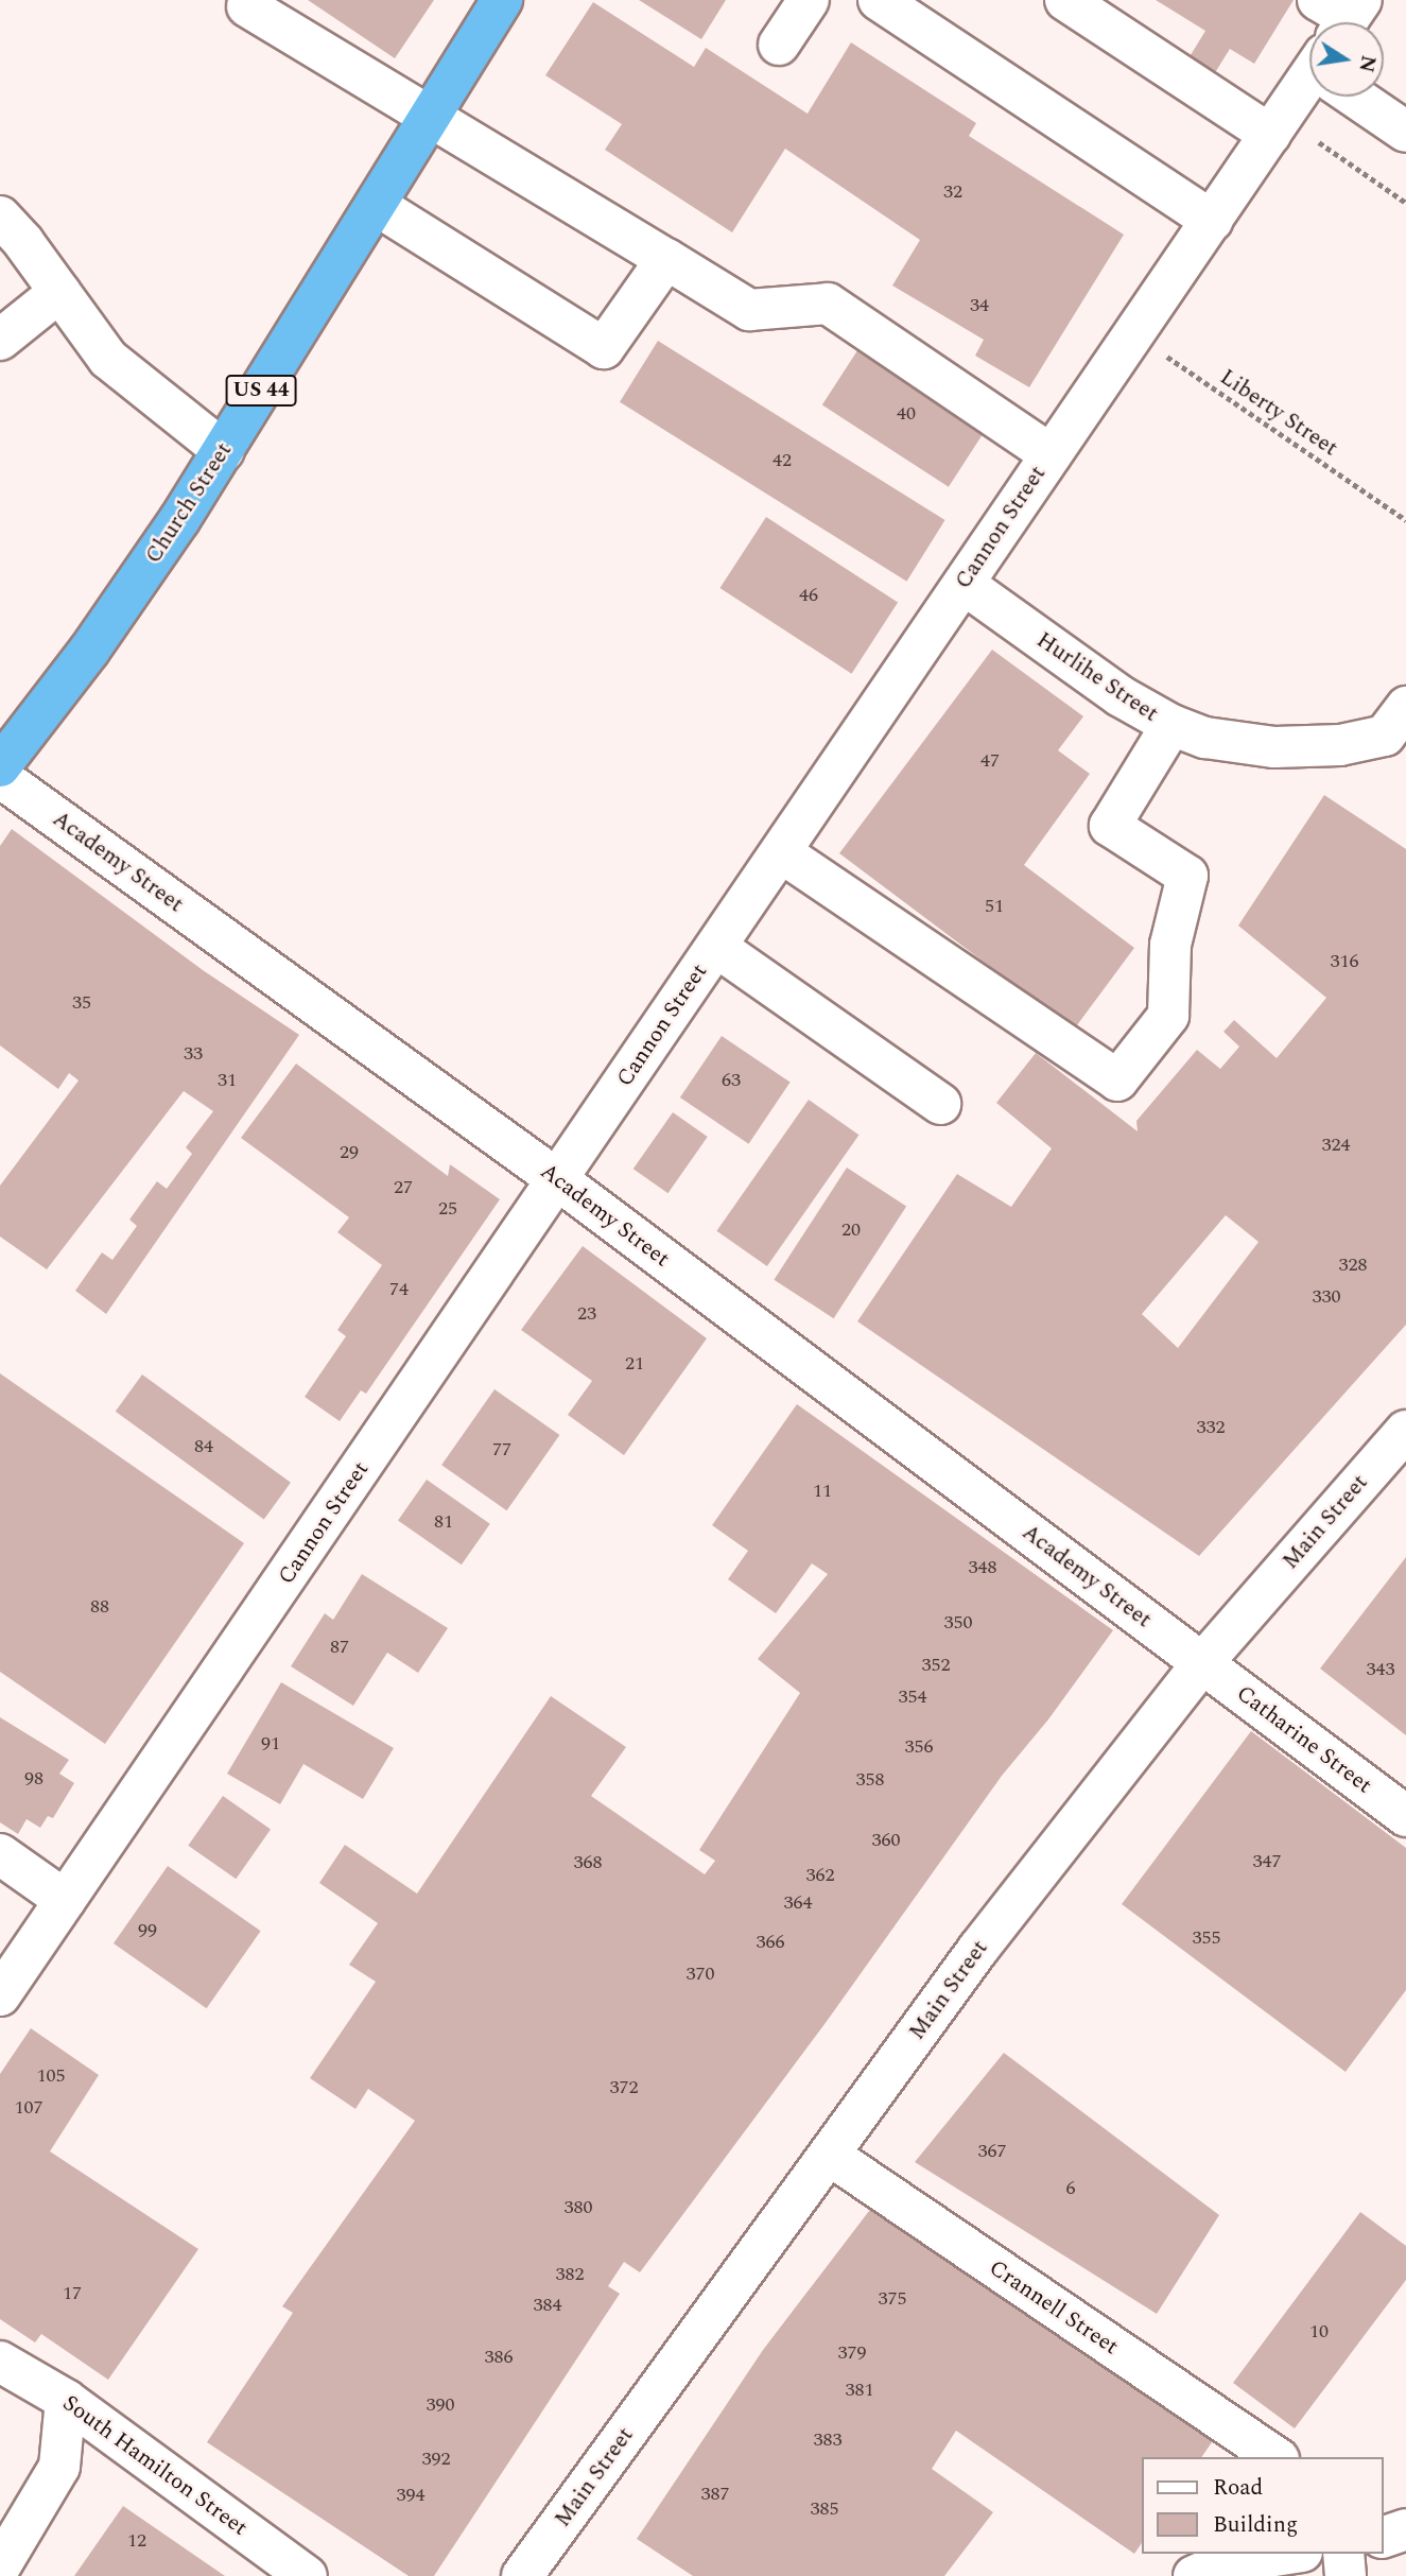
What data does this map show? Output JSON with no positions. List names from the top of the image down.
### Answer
{
  "streets": {
    "highway": ["US 44", "Church Street"],
    "street": [
      "Cannon Street",
      "Hurlihe Street",
      "Academy Street",
      "Main Street",
      "Catharine Street",
      "Crannell Street",
      "South Hamilton Street"
    ],
    "path": ["Liberty Street"]
  },
  "crossings": [
    ["Liberty Street", "Cannon Street"],
    ["Cannon Street", "Hurlihe Street"],
    ["Cannon Street", "Academy Street"],
    ["Academy Street", "Main Street"],
    ["Academy Street", "Catharine Street"],
    ["Main Street", "Catharine Street"],
    ["Main Street", "Crannell Street"]
  ],
  "house_numbers": [
    "32",
    "34",
    "40",
    "42",
    "46",
    "47",
    "51",
    "316",
    "35",
    "33",
    "31",
    "63",
    "324",
    "29",
    "27",
    "25",
    "20",
    "328",
    "74",
    "330",
    "23",
    "21",
    "332",
    "84",
    "77",
    "11",
    "81",
    "348",
    "88",
    "350",
    "87",
    "352",
    "343",
    "354",
    "91",
    "356",
    "98",
    "358",
    "360",
    "347",
    "368",
    "362",
    "364",
    "99",
    "355",
    "366",
    "370",
    "105",
    "372",
    "107",
    "367",
    "6",
    "380",
    "382",
    "17",
    "375",
    "384",
    "10",
    "379",
    "386",
    "381",
    "390",
    "383",
    "392",
    "387",
    "394",
    "385",
    "12"
  ],
  "legend": ["Road", "Building"],
  "north": "right"
}
